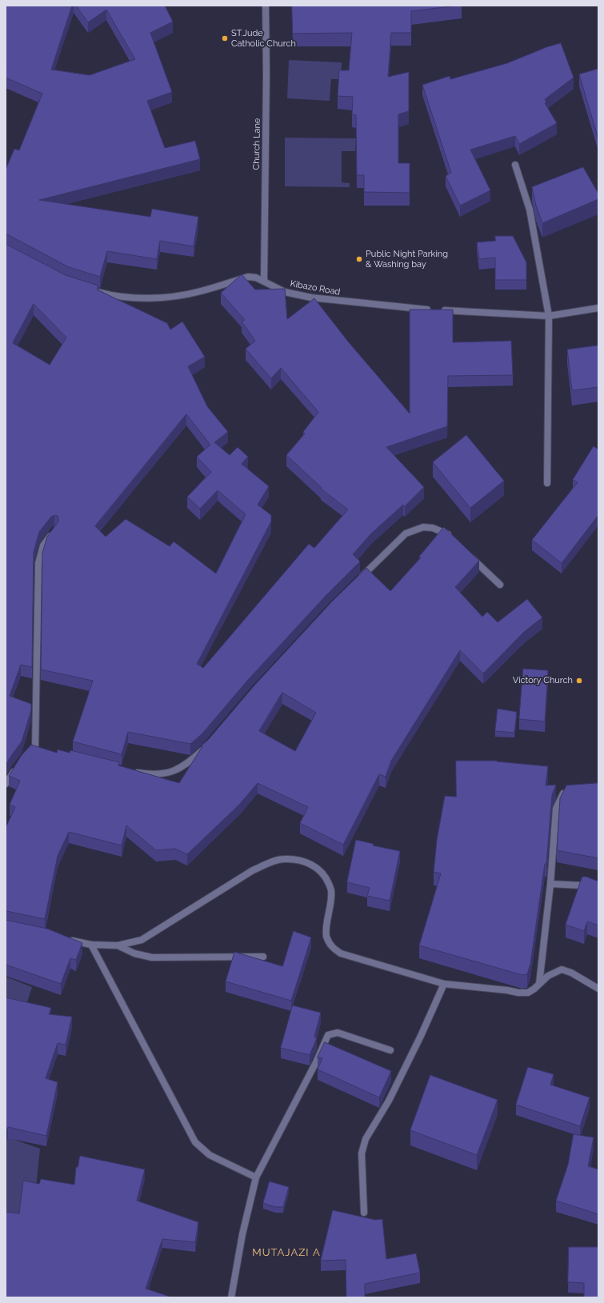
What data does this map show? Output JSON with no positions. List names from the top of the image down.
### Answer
{
  "streets": {
    "street": ["Church Lane", "Kibazo Road"]
  },
  "crossings": [
    ["Church Lane", "Kibazo Road"]
  ],
  "districts": ["MUTAJAZI A"],
  "places": ["ST.Jude Catholic Church", "Public Night Parking & Washing bay", "Victory Church"]
}
